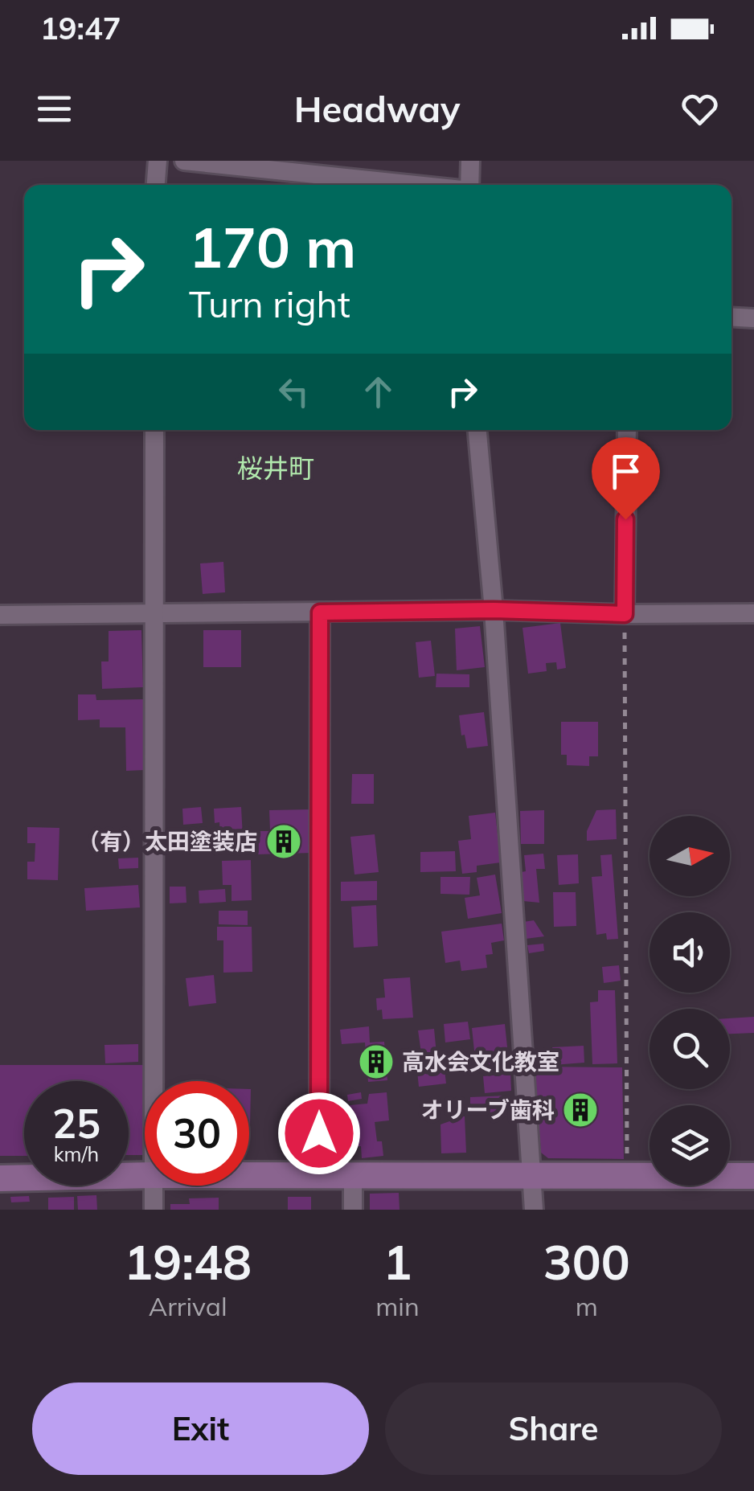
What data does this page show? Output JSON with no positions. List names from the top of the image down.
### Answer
{
  "districts": ["桜井町"],
  "places": {
    "building": ["（有）太田塗装店", "高水会文化教室", "オリーブ歯科"]
  },
  "north": "right",
  "page": {
    "status": "19:47",
    "header": "Headway",
    "turn": ["170 m", "Turn right"],
    "speed": "25 km/h",
    "limit": "30",
    "eta": [
      "19:48",
      "Arrival",
      "1",
      "min",
      "300",
      "m"
    ],
    "buttons": ["Exit", "Share"]
  }
}
